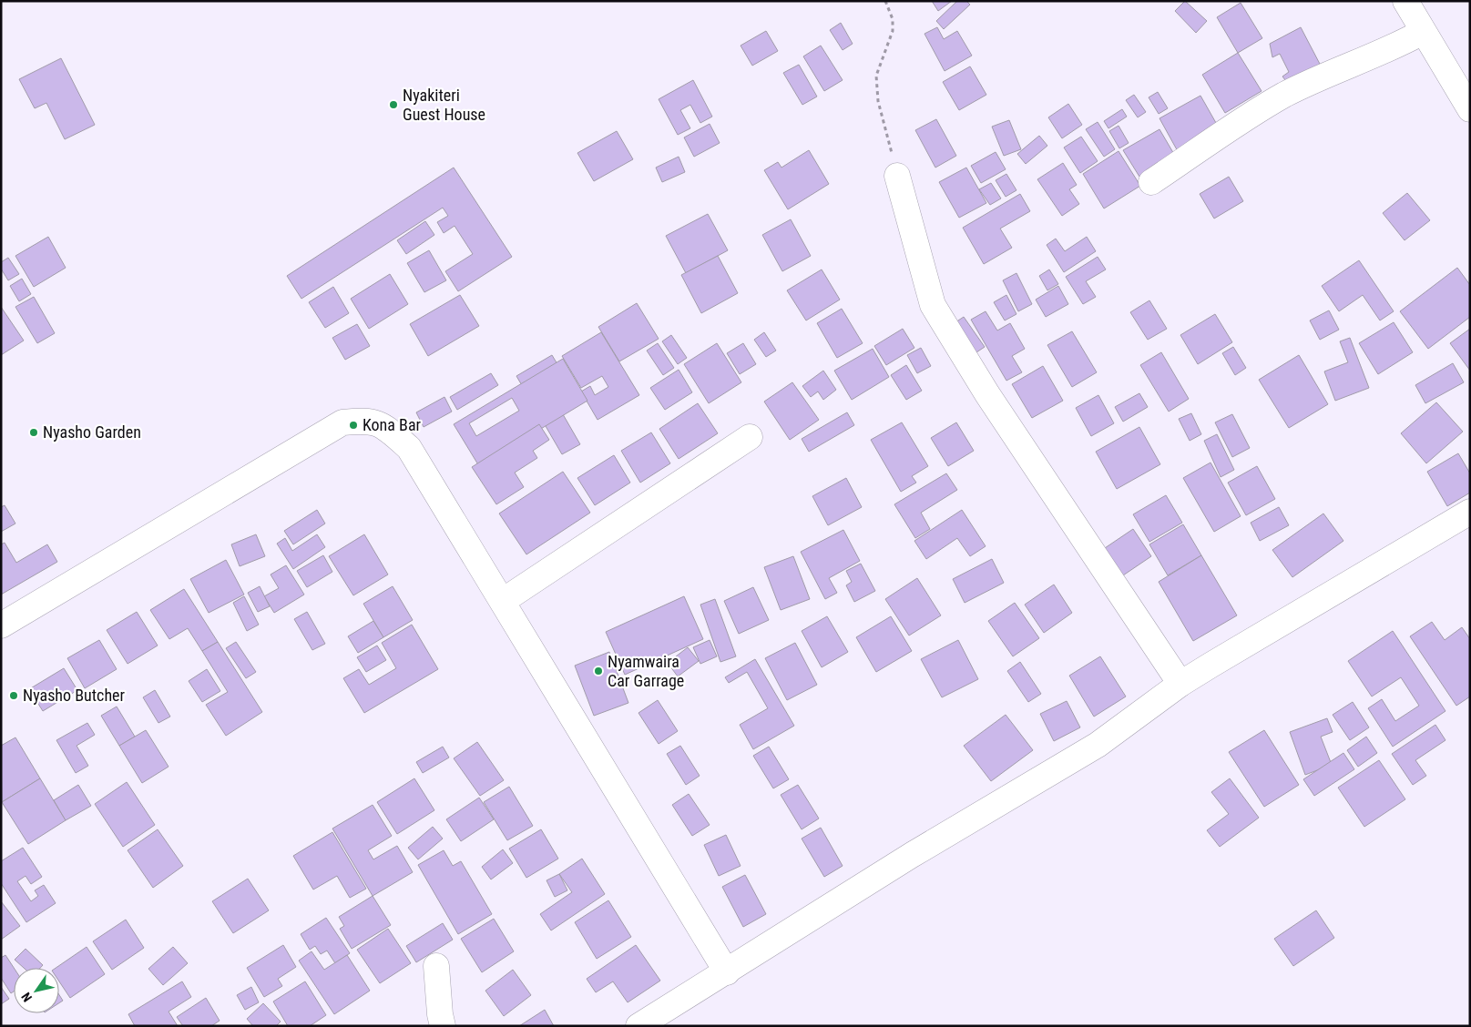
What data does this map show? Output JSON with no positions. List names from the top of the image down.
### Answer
{
  "places": [
    "Nyakiteri Guest House",
    "Kona Bar",
    "Nyasho Garden",
    "Nyamwaira Car Garrage",
    "Nyasho Butcher"
  ],
  "north": "bottom left"
}
